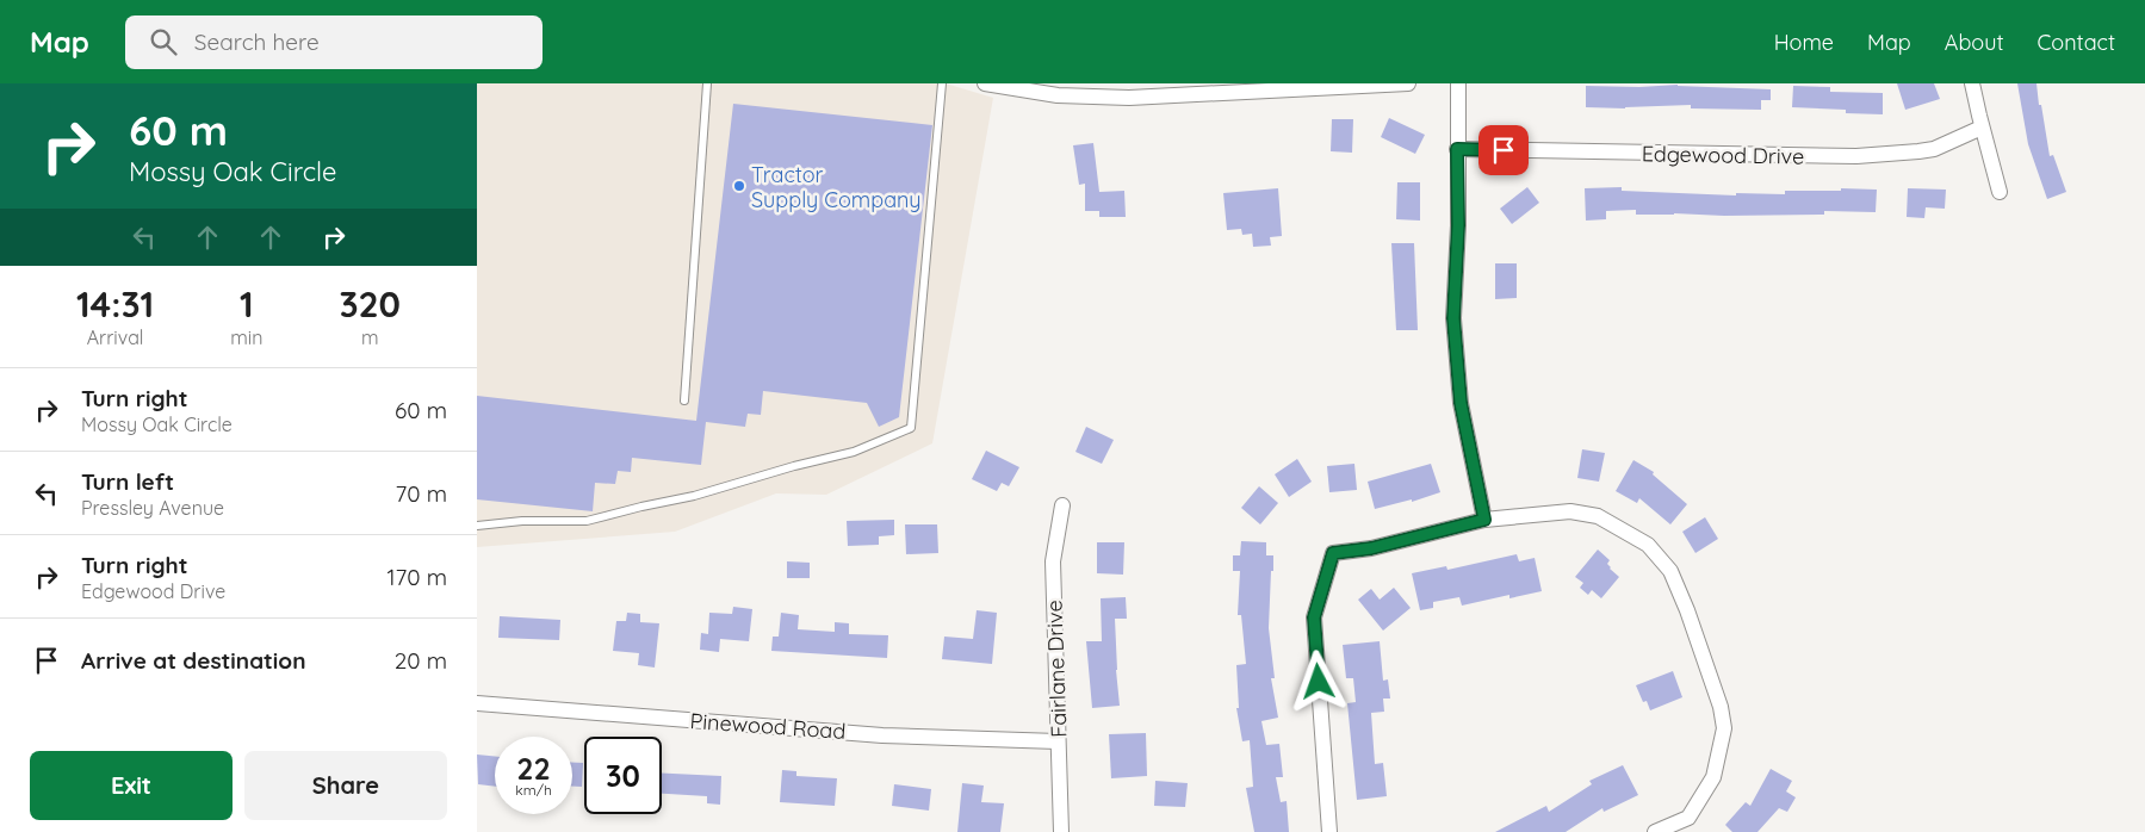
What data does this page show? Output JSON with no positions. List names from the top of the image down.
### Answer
{
  "streets": {
    "street": ["Edgewood Drive", "Fairlane Drive", "Pinewood Road"]
  },
  "crossings": [
    ["Fairlane Drive", "Pinewood Road"]
  ],
  "places": ["Tractor Supply Company"],
  "page": {
    "header": "Map",
    "search": "Search here",
    "nav": [
      "Home",
      "Map",
      "About",
      "Contact"
    ],
    "turn": ["60 m", "Mossy Oak Circle"],
    "eta": [
      "14:31",
      "Arrival",
      "1",
      "min",
      "320",
      "m"
    ],
    "list": [
      {
        "name": "Turn right",
        "note": "Mossy Oak Circle",
        "value": "60 m"
      },
      {
        "name": "Turn left",
        "note": "Pressley Avenue",
        "value": "70 m"
      },
      {
        "name": "Turn right",
        "note": "Edgewood Drive",
        "value": "170 m"
      },
      {
        "name": "Arrive at destination",
        "value": "20 m"
      }
    ],
    "speed": "22 km/h",
    "limit": "30",
    "buttons": ["Exit", "Share"]
  }
}
